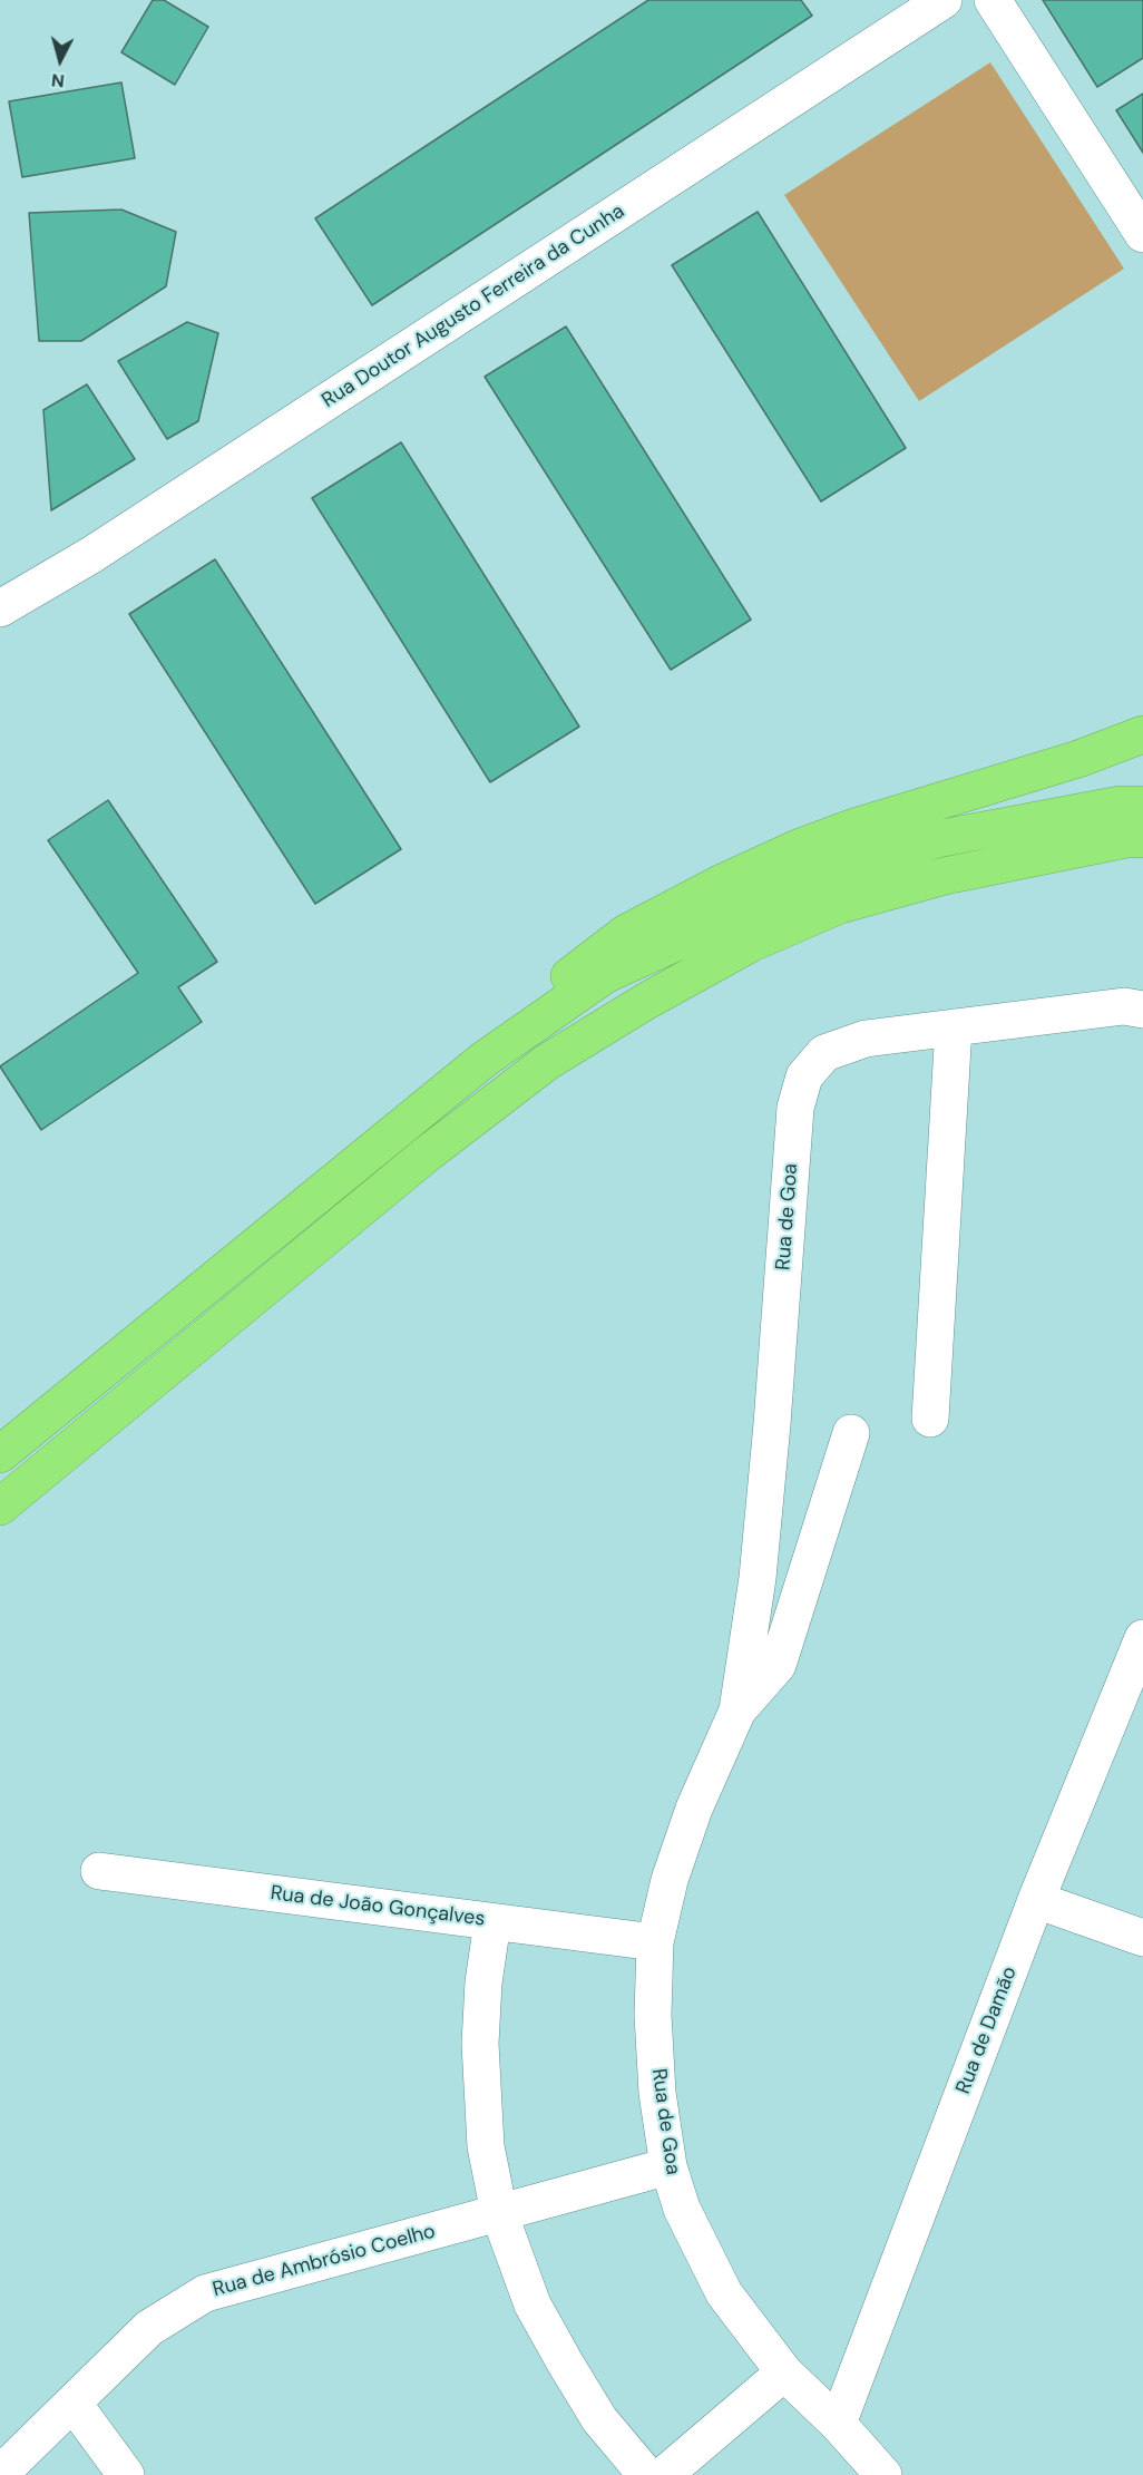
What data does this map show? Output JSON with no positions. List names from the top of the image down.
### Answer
{
  "streets": {
    "street": [
      "Rua Doutor Augusto Ferreira da Cunha",
      "Rua de Goa",
      "Rua de João Gonçalves",
      "Rua de Damão",
      "Rua de Ambrósio Coelho"
    ]
  },
  "crossings": [
    ["Rua de Goa", "Rua de João Gonçalves"],
    ["Rua de Goa", "Rua de Damão"],
    ["Rua de Goa", "Rua de Ambrósio Coelho"]
  ],
  "north": "bottom"
}
